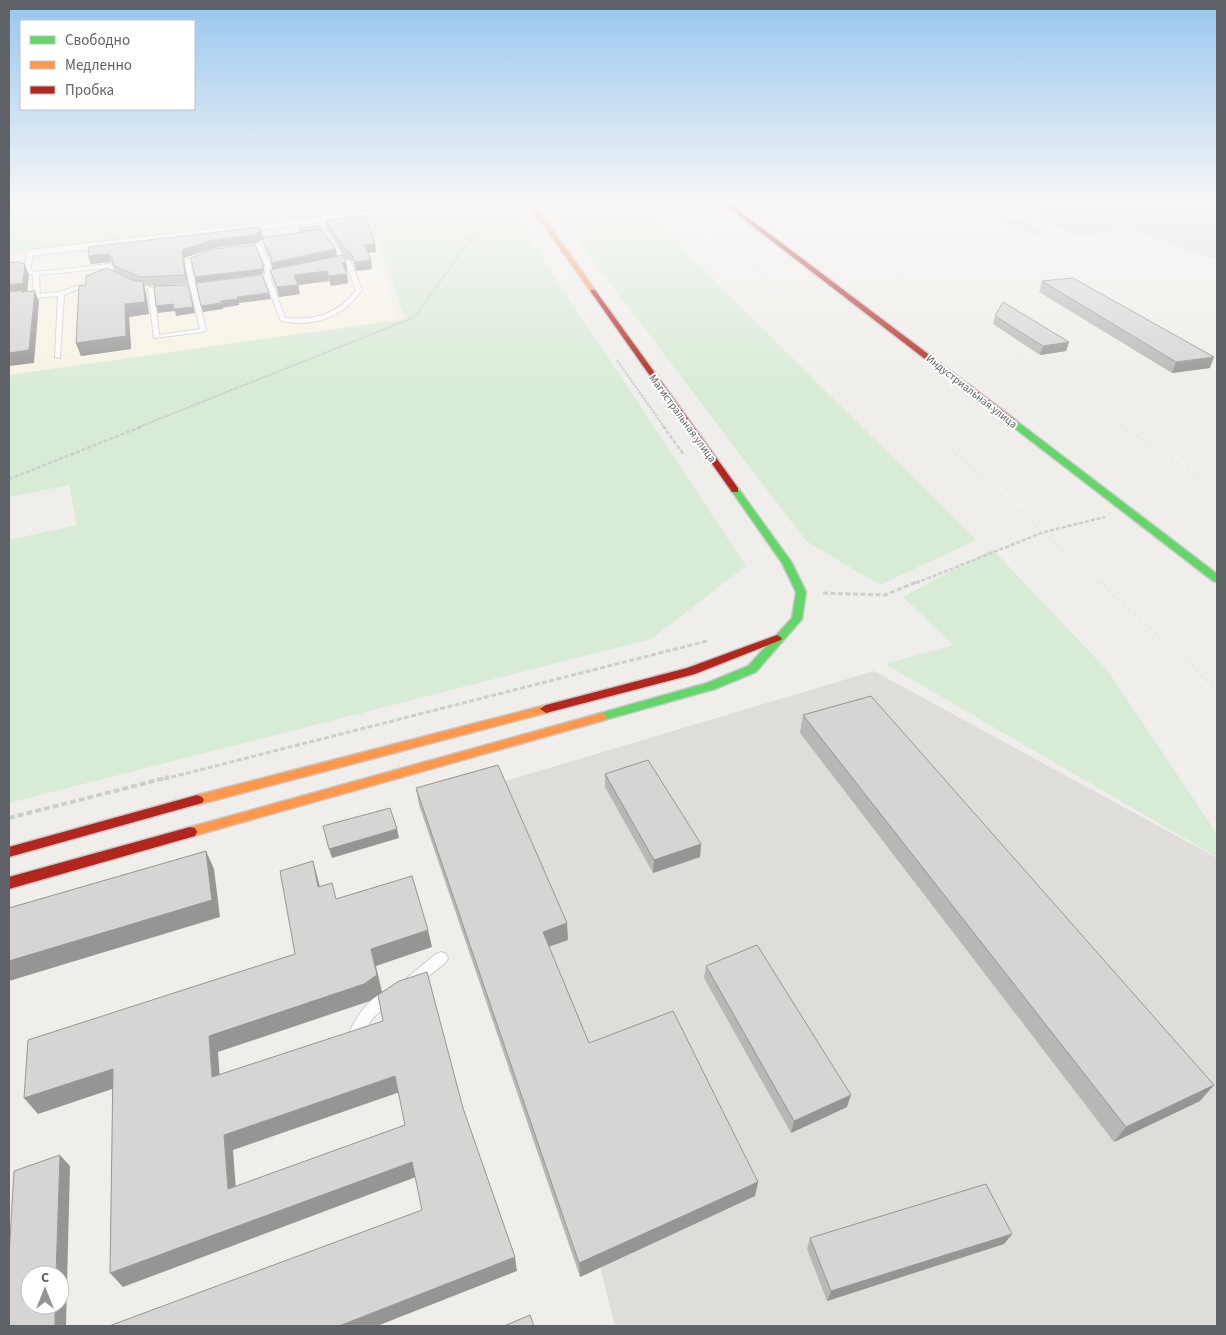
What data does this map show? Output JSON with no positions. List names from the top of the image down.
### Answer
{
  "streets": {
    "street": ["Индустриальная улица", "Магистральная улица"]
  },
  "legend": ["Свободно", "Медленно", "Пробка"],
  "north": "top"
}
